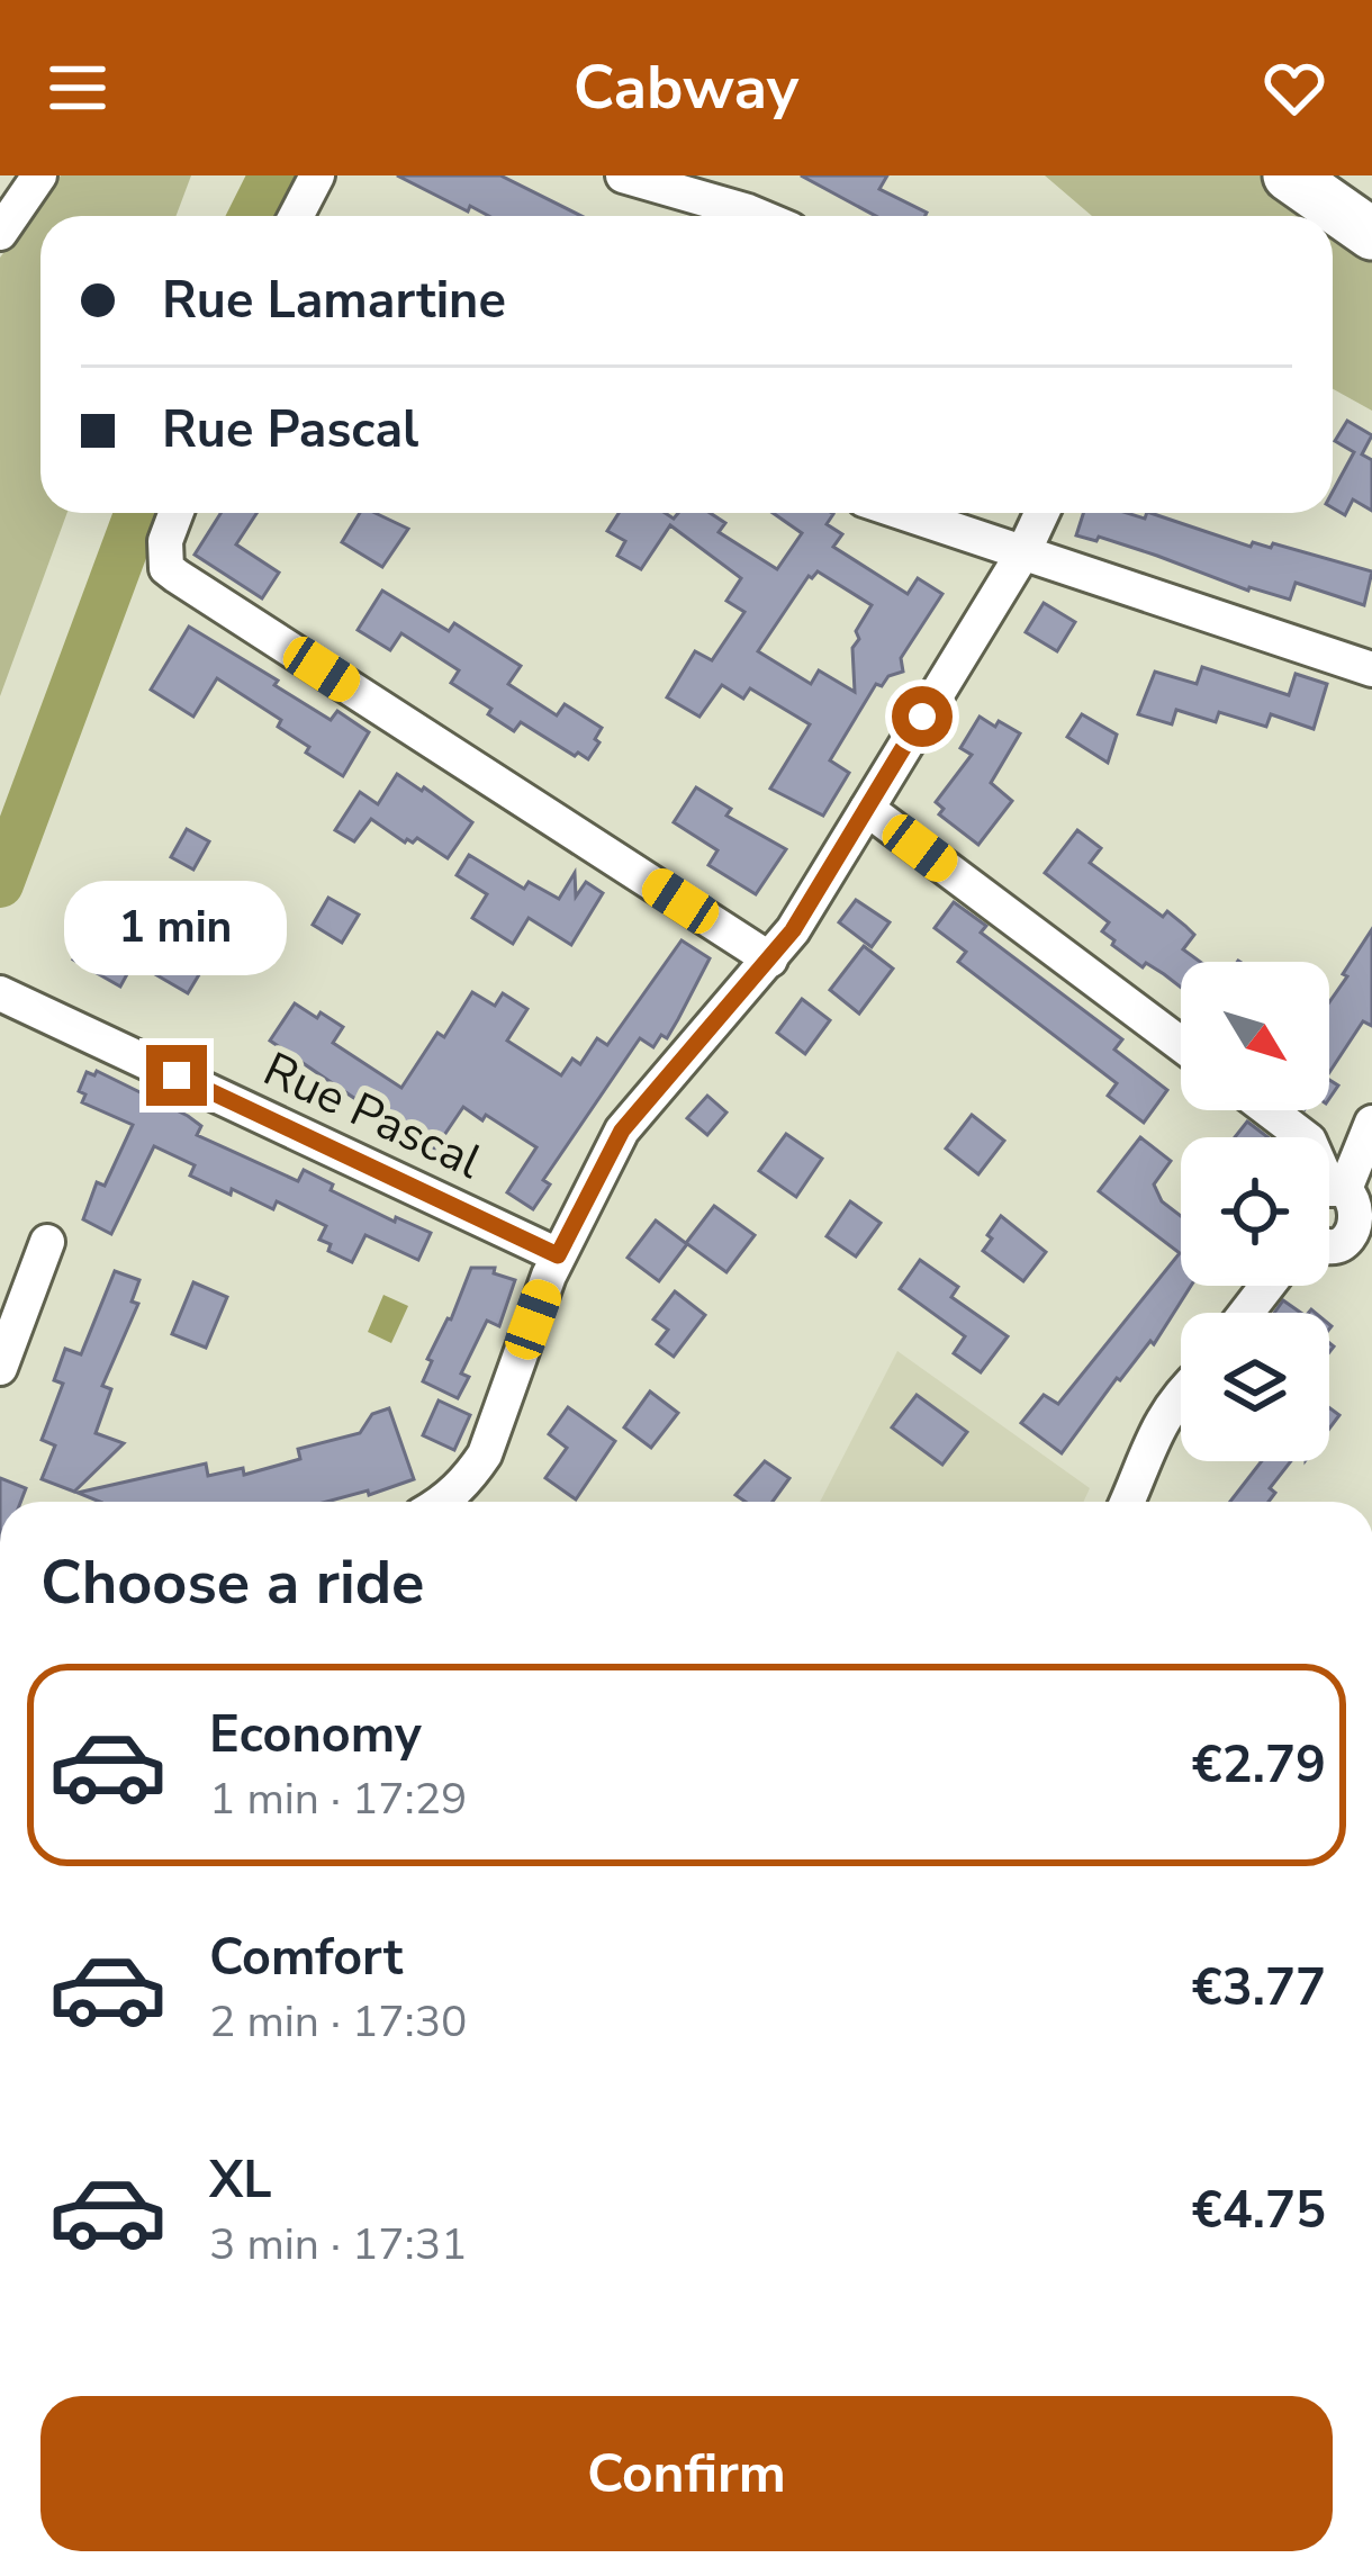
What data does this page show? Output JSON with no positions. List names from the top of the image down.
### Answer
{
  "streets": {
    "street": ["Rue Pascal"]
  },
  "north": "bottom right",
  "page": {
    "header": "Cabway",
    "banner": ["Rue Lamartine", "Rue Pascal"],
    "bubble": "1 min",
    "heading": "Choose a ride",
    "list": [
      {
        "name": "Economy",
        "note": "1 min · 17:29",
        "value": "€2.79"
      },
      {
        "name": "Comfort",
        "note": "2 min · 17:30",
        "value": "€3.77"
      },
      {
        "name": "XL",
        "note": "3 min · 17:31",
        "value": "€4.75"
      }
    ],
    "buttons": "Confirm"
  }
}
